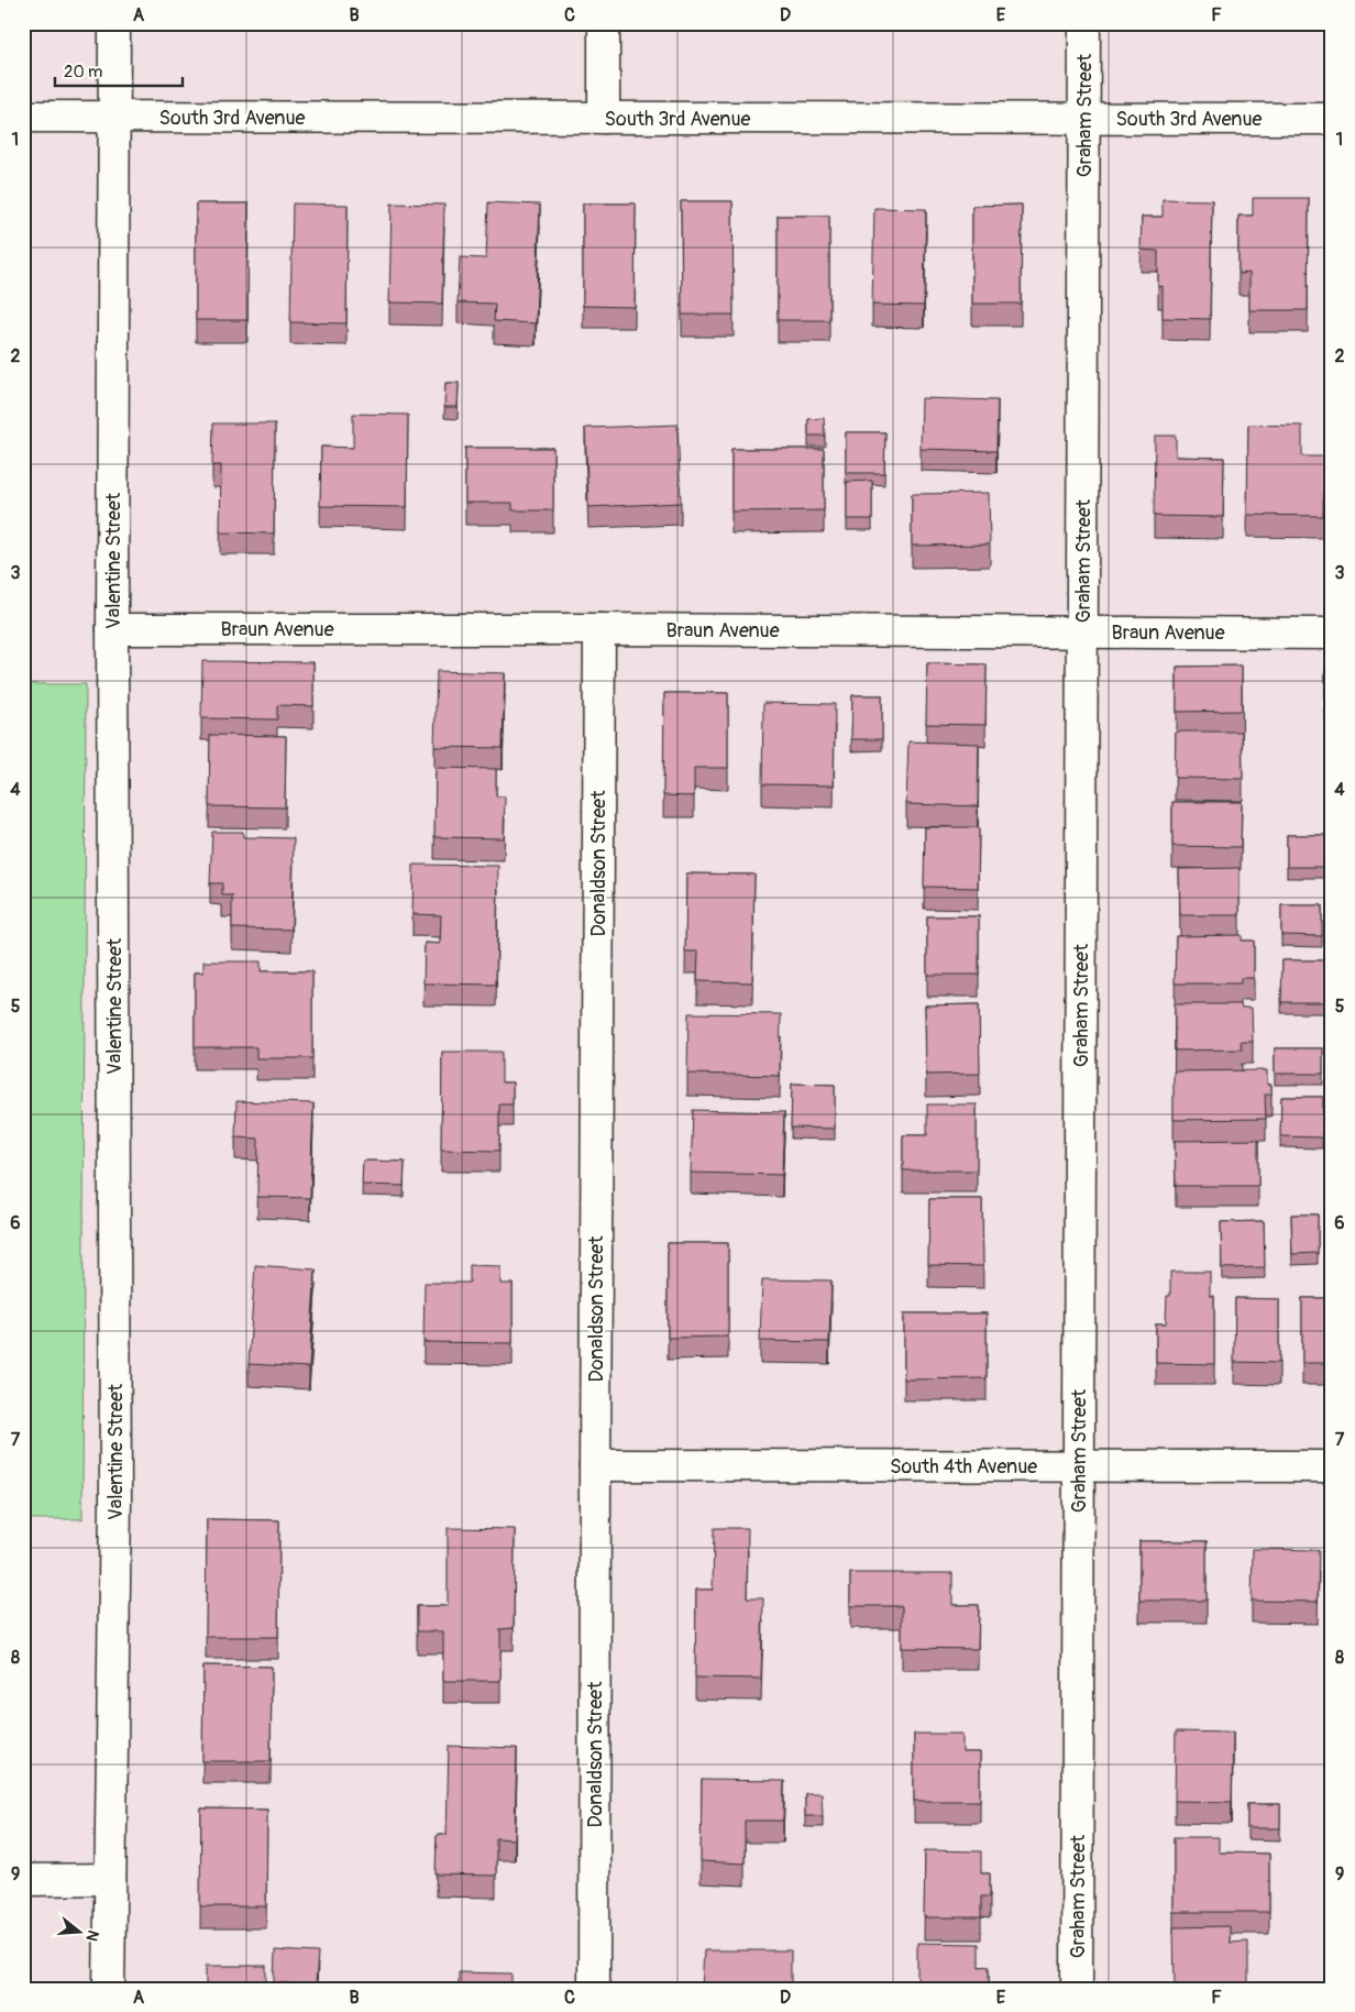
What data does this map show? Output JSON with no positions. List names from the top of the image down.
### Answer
{
  "streets": {
    "street": [
      "Graham Street",
      "South 3rd Avenue",
      "Valentine Street",
      "Braun Avenue",
      "Donaldson Street",
      "South 4th Avenue"
    ]
  },
  "crossings": [
    ["Graham Street", "South 3rd Avenue"],
    ["Graham Street", "Braun Avenue"],
    ["Graham Street", "South 4th Avenue"],
    ["South 3rd Avenue", "Valentine Street"],
    ["Valentine Street", "Braun Avenue"],
    ["Braun Avenue", "Donaldson Street"],
    ["Donaldson Street", "South 4th Avenue"]
  ],
  "scale_bar": "20 m",
  "north": "right",
  "grid": {
    "columns": [
      "A",
      "B",
      "C",
      "D",
      "E",
      "F"
    ],
    "rows": [
      "1",
      "2",
      "3",
      "4",
      "5",
      "6",
      "7",
      "8",
      "9"
    ]
  }
}
